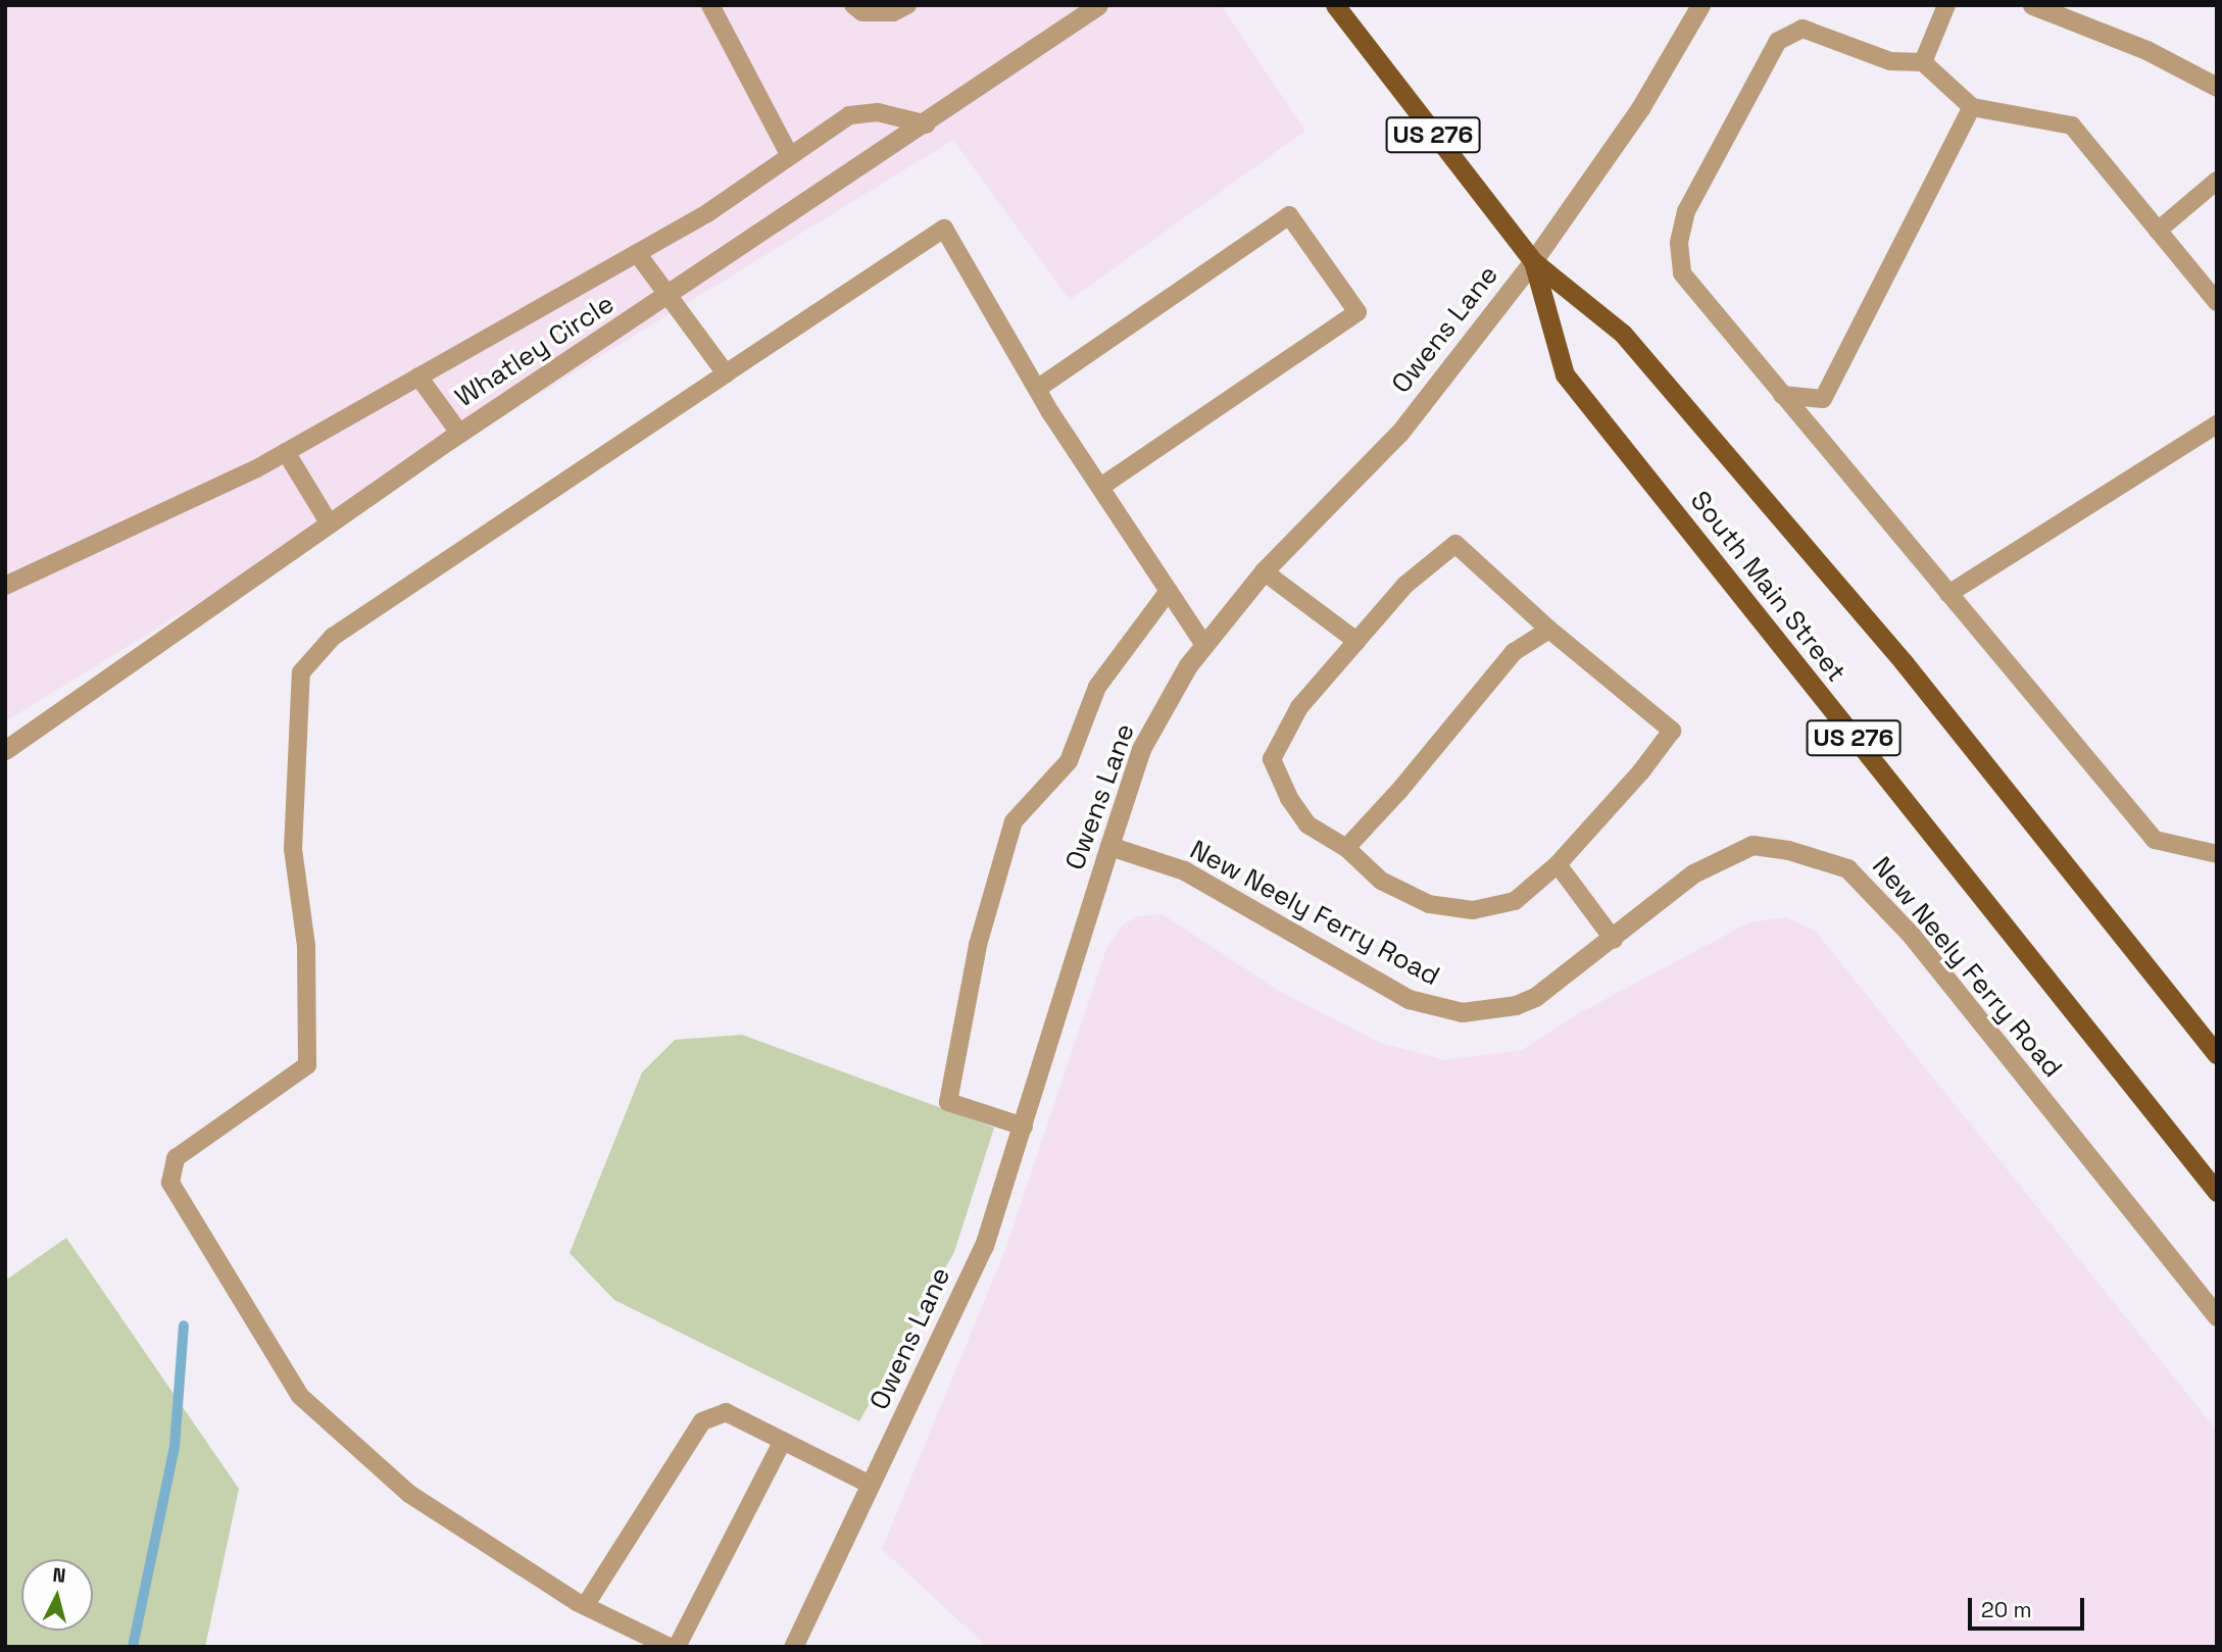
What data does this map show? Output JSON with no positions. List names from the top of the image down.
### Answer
{
  "streets": {
    "main road": ["US 276", "South Main Street"],
    "street": ["Owens Lane", "Whatley Circle", "New Neely Ferry Road"]
  },
  "crossings": [
    ["Owens Lane", "South Main Street"],
    ["Owens Lane", "New Neely Ferry Road"]
  ],
  "scale_bar": "20 m",
  "north": "top"
}
